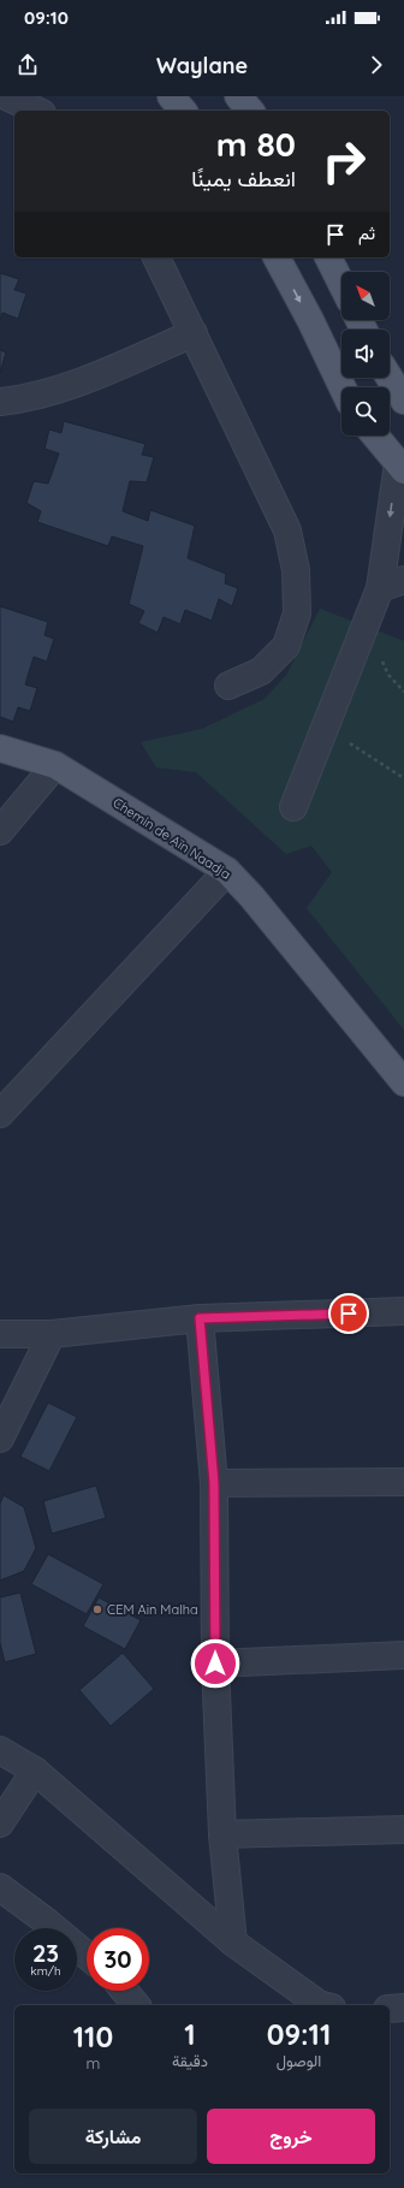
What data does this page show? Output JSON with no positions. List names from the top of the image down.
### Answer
{
  "streets": {
    "main road": ["Chemin de Aïn Naadja"]
  },
  "places": ["CEM Ain Malha"],
  "north": "top left",
  "page": {
    "status": "09:10",
    "header": "Waylane",
    "turn": ["80 m", "انعطف يمينًا"],
    "then": "ثم",
    "speed": "23 km/h",
    "limit": "30",
    "eta": [
      "09:11",
      "الوصول",
      "1",
      "دقيقة",
      "110",
      "m"
    ],
    "buttons": ["خروج", "مشاركة"]
  }
}
